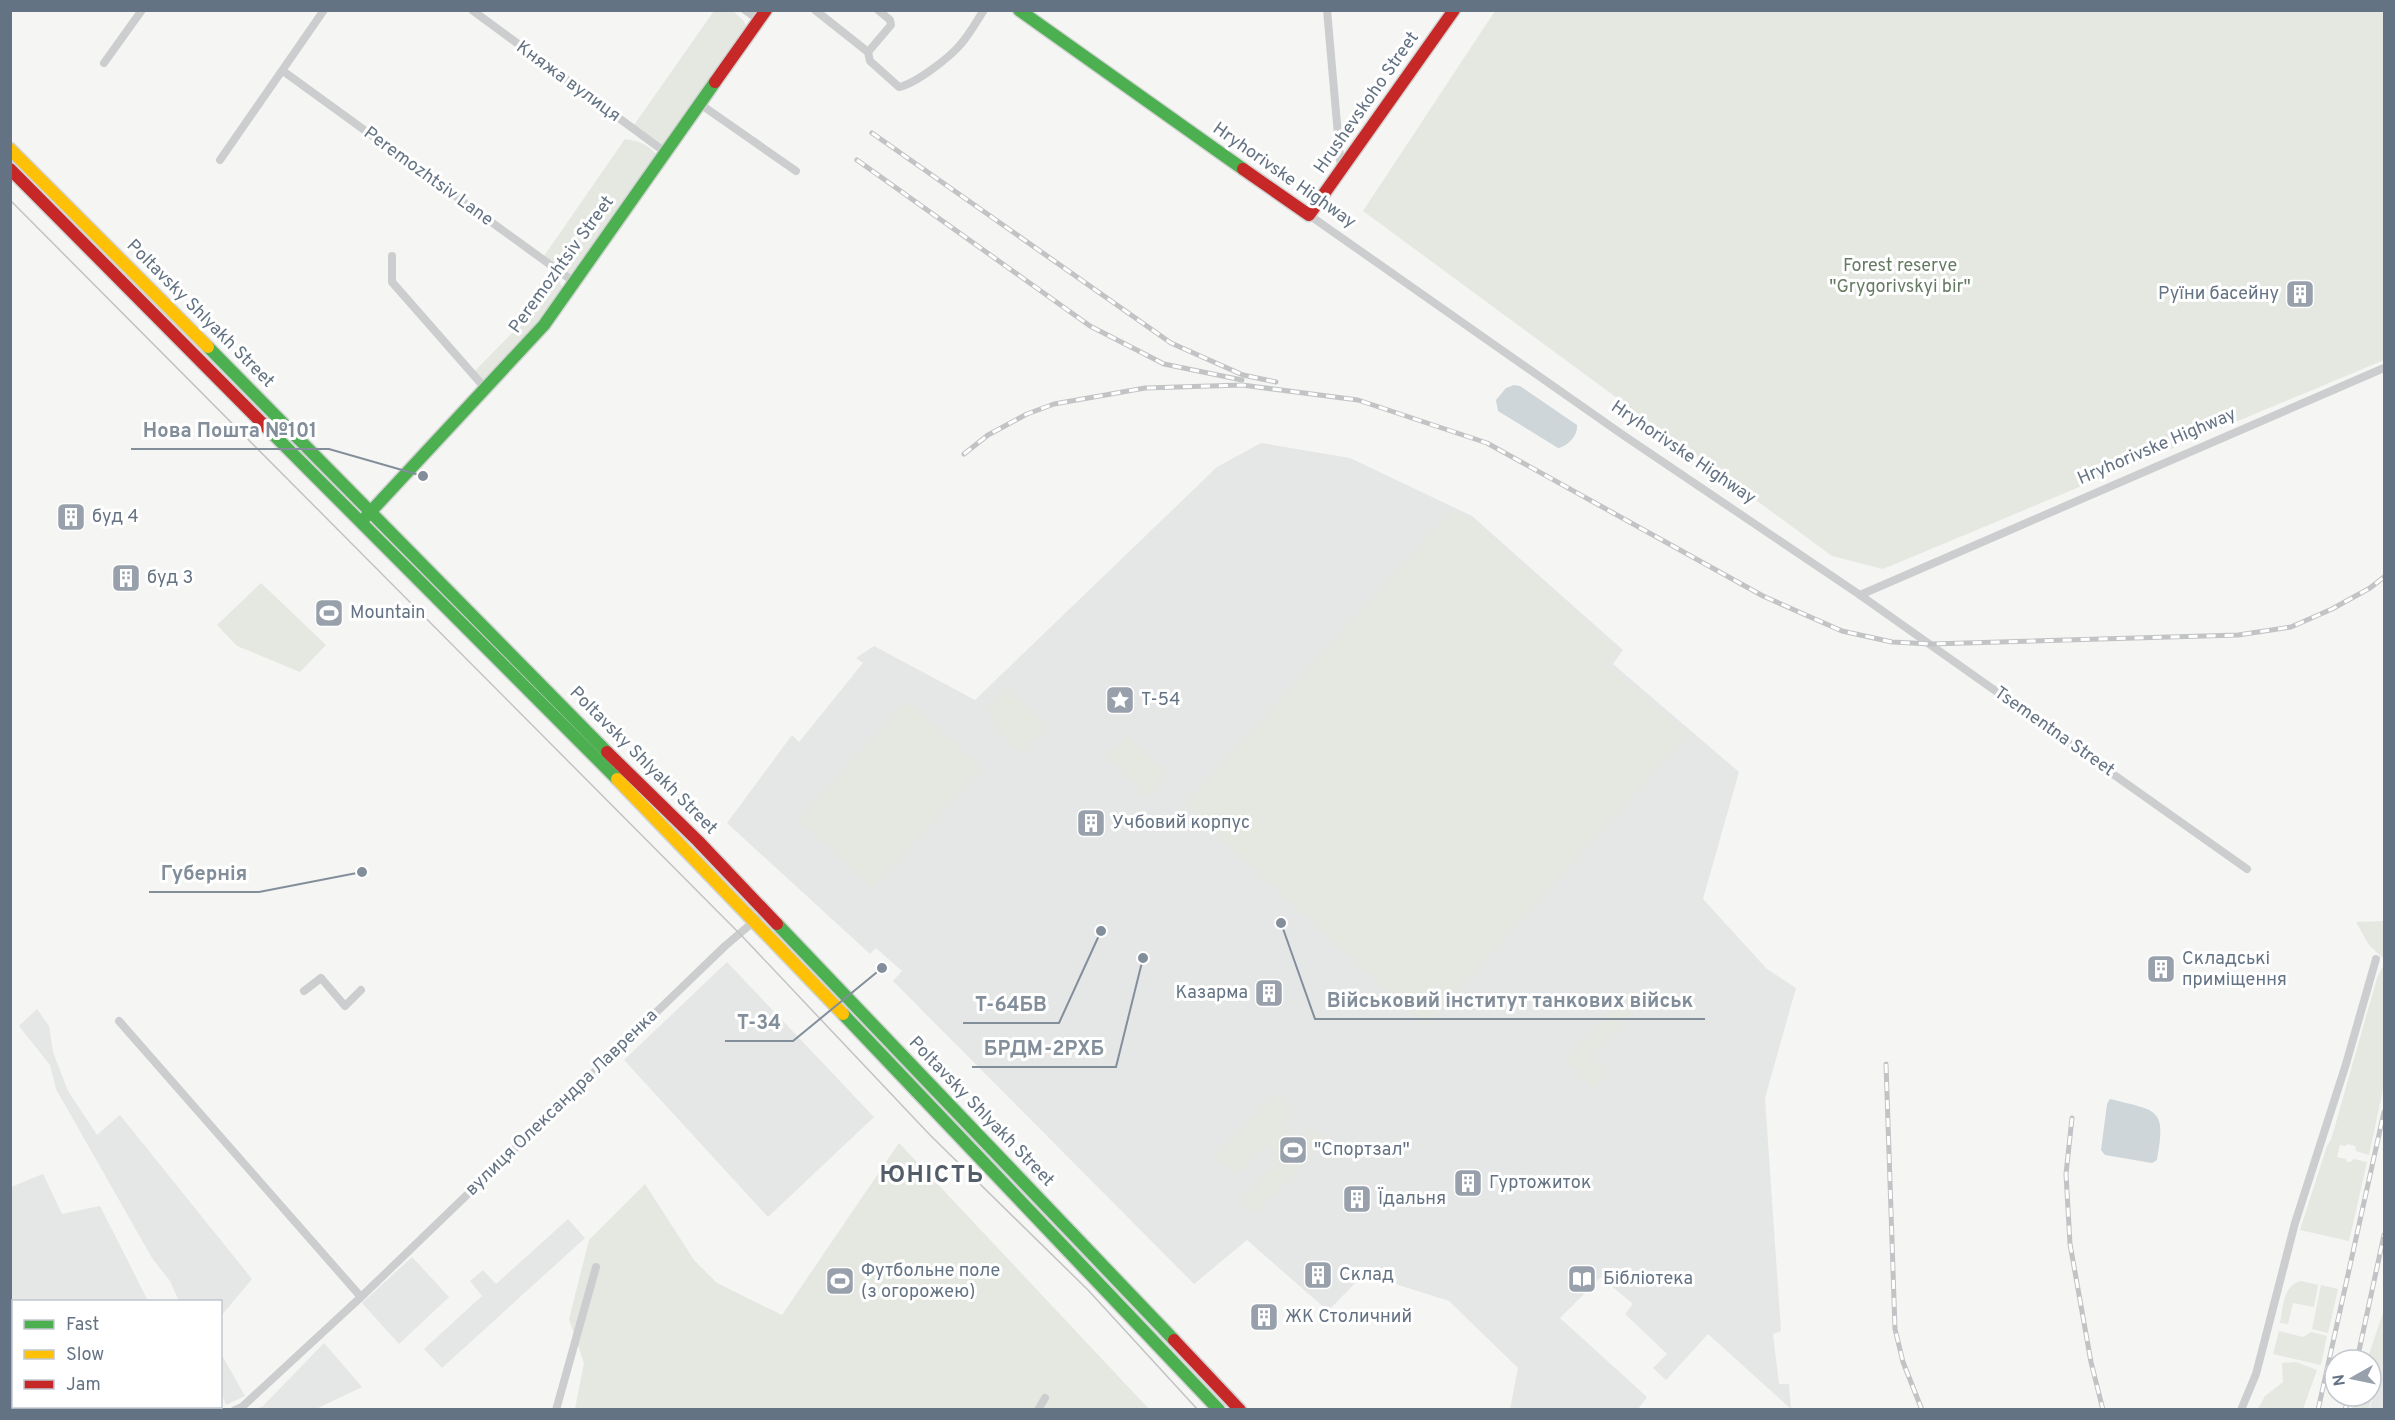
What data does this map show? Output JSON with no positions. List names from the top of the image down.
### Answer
{
  "streets": {
    "main road": [
      "Hrushevskoho Street",
      "Hryhorivske Highway",
      "Peremozhtsiv Street",
      "Poltavsky Shlyakh Street"
    ],
    "street": [
      "Княжа вулиця",
      "Peremozhtsiv Lane",
      "Tsementna Street",
      "вулиця Олександра Лавренка"
    ]
  },
  "crossings": [
    ["Княжа вулиця", "Peremozhtsiv Street"],
    ["Hrushevskoho Street", "Hryhorivske Highway"],
    ["Hryhorivske Highway", "Tsementna Street"],
    ["Peremozhtsiv Lane", "Peremozhtsiv Street"],
    ["Peremozhtsiv Street", "Poltavsky Shlyakh Street"],
    ["Poltavsky Shlyakh Street", "вулиця Олександра Лавренка"]
  ],
  "districts": ["ЮНІСТЬ"],
  "parks": ["Forest reserve \"Grygorivskyi bir\""],
  "places": {
    "building": [
      "Руїни басейну",
      "буд 4",
      "буд 3",
      "Учбовий корпус",
      "Складські приміщення",
      "Казарма",
      "Гуртожиток",
      "Їдальня",
      "Склад",
      "ЖК Столичний"
    ],
    "other": [
      "Нова Пошта №101",
      "Губернія",
      "Військовий інститут танкових військ",
      "Т-64БВ",
      "БРДМ-2РХБ",
      "T-34"
    ],
    "sports": ["Mountain", "\"Спортзал\"", "Футбольне поле (з огорожею)"],
    "place": ["Т-54"],
    "library": ["Бібліотека"]
  },
  "legend": ["Fast", "Slow", "Jam"],
  "north": "left"
}
